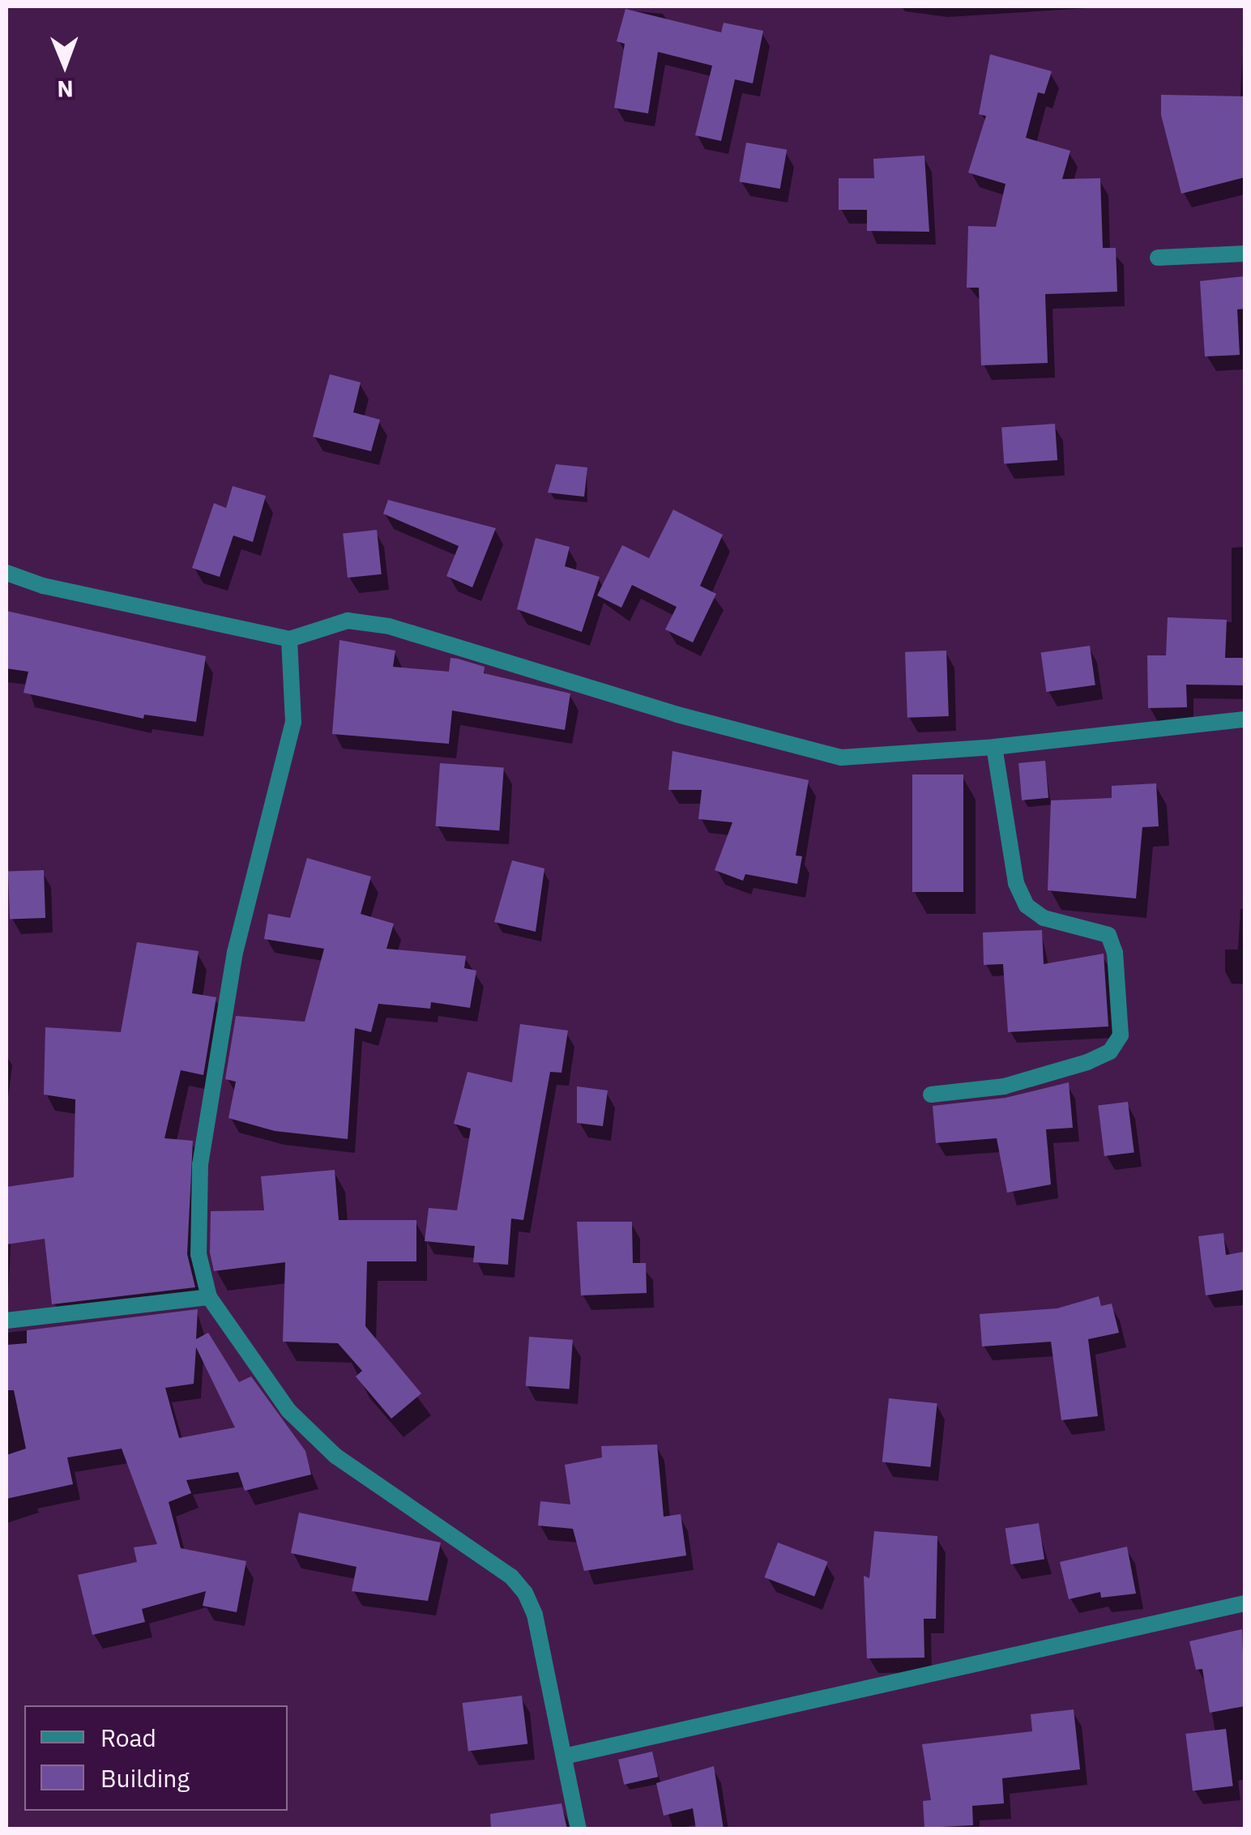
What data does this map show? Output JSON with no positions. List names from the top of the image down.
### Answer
{
  "legend": ["Road", "Building"],
  "north": "bottom"
}
